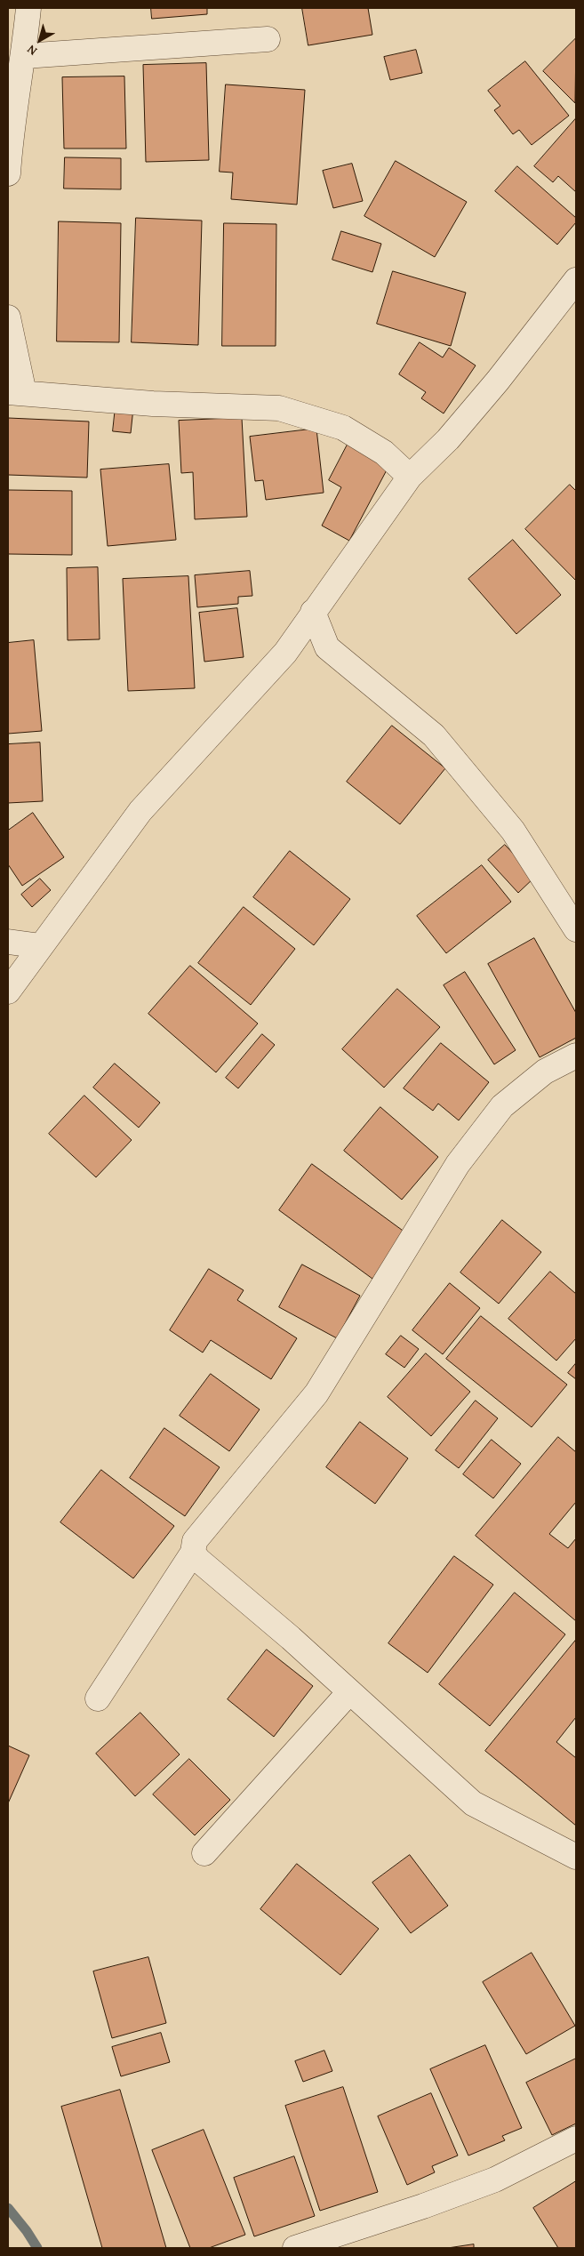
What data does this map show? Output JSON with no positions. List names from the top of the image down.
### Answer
{
  "north": "bottom left"
}
